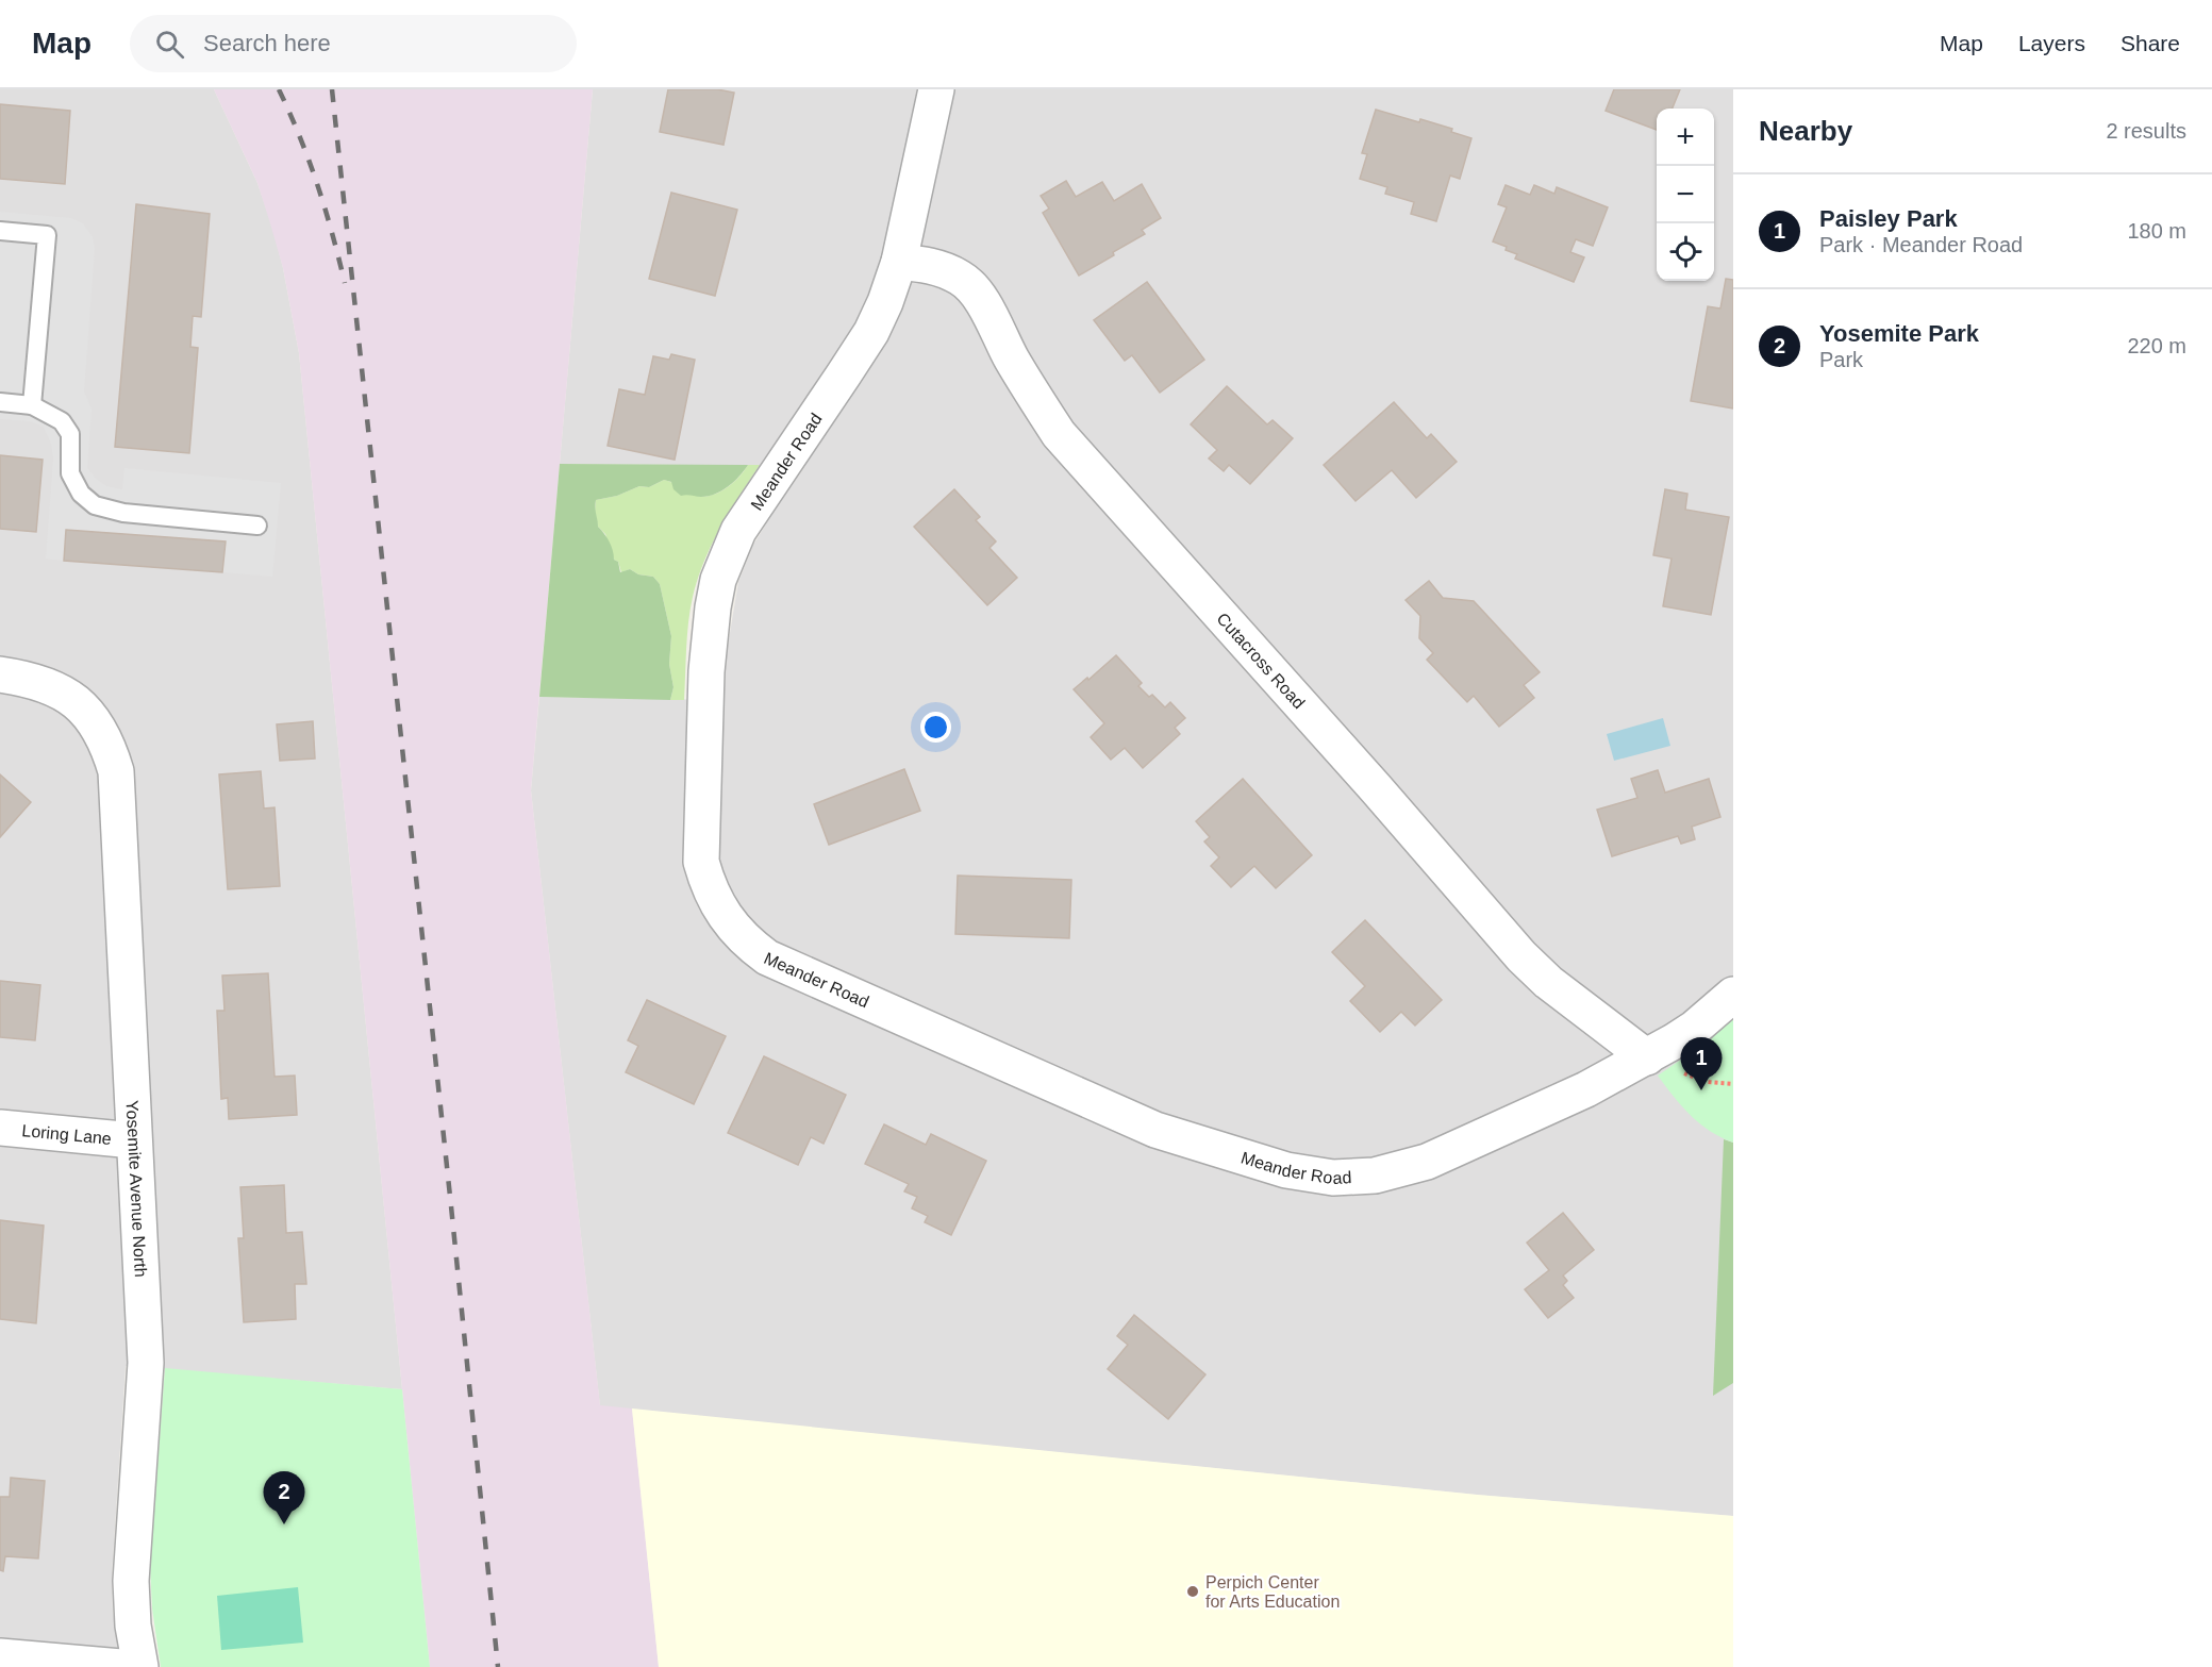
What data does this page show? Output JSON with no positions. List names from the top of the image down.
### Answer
{
  "streets": {
    "street": [
      "Meander Road",
      "Cutacross Road",
      "Loring Lane",
      "Yosemite Avenue North"
    ]
  },
  "crossings": [
    ["Meander Road", "Cutacross Road"],
    ["Loring Lane", "Yosemite Avenue North"]
  ],
  "places": ["Perpich Center for Arts Education"],
  "page": {
    "header": "Map",
    "search": "Search here",
    "nav": ["Map", "Layers", "Share"],
    "heading": ["Nearby", "2 results"],
    "map_buttons": ["+", "−"],
    "list": [
      {
        "mark": "1",
        "name": "Paisley Park",
        "note": "Park · Meander Road",
        "value": "180 m"
      },
      {
        "mark": "2",
        "name": "Yosemite Park",
        "note": "Park",
        "value": "220 m"
      }
    ],
    "pins": ["1", "2"]
  }
}
